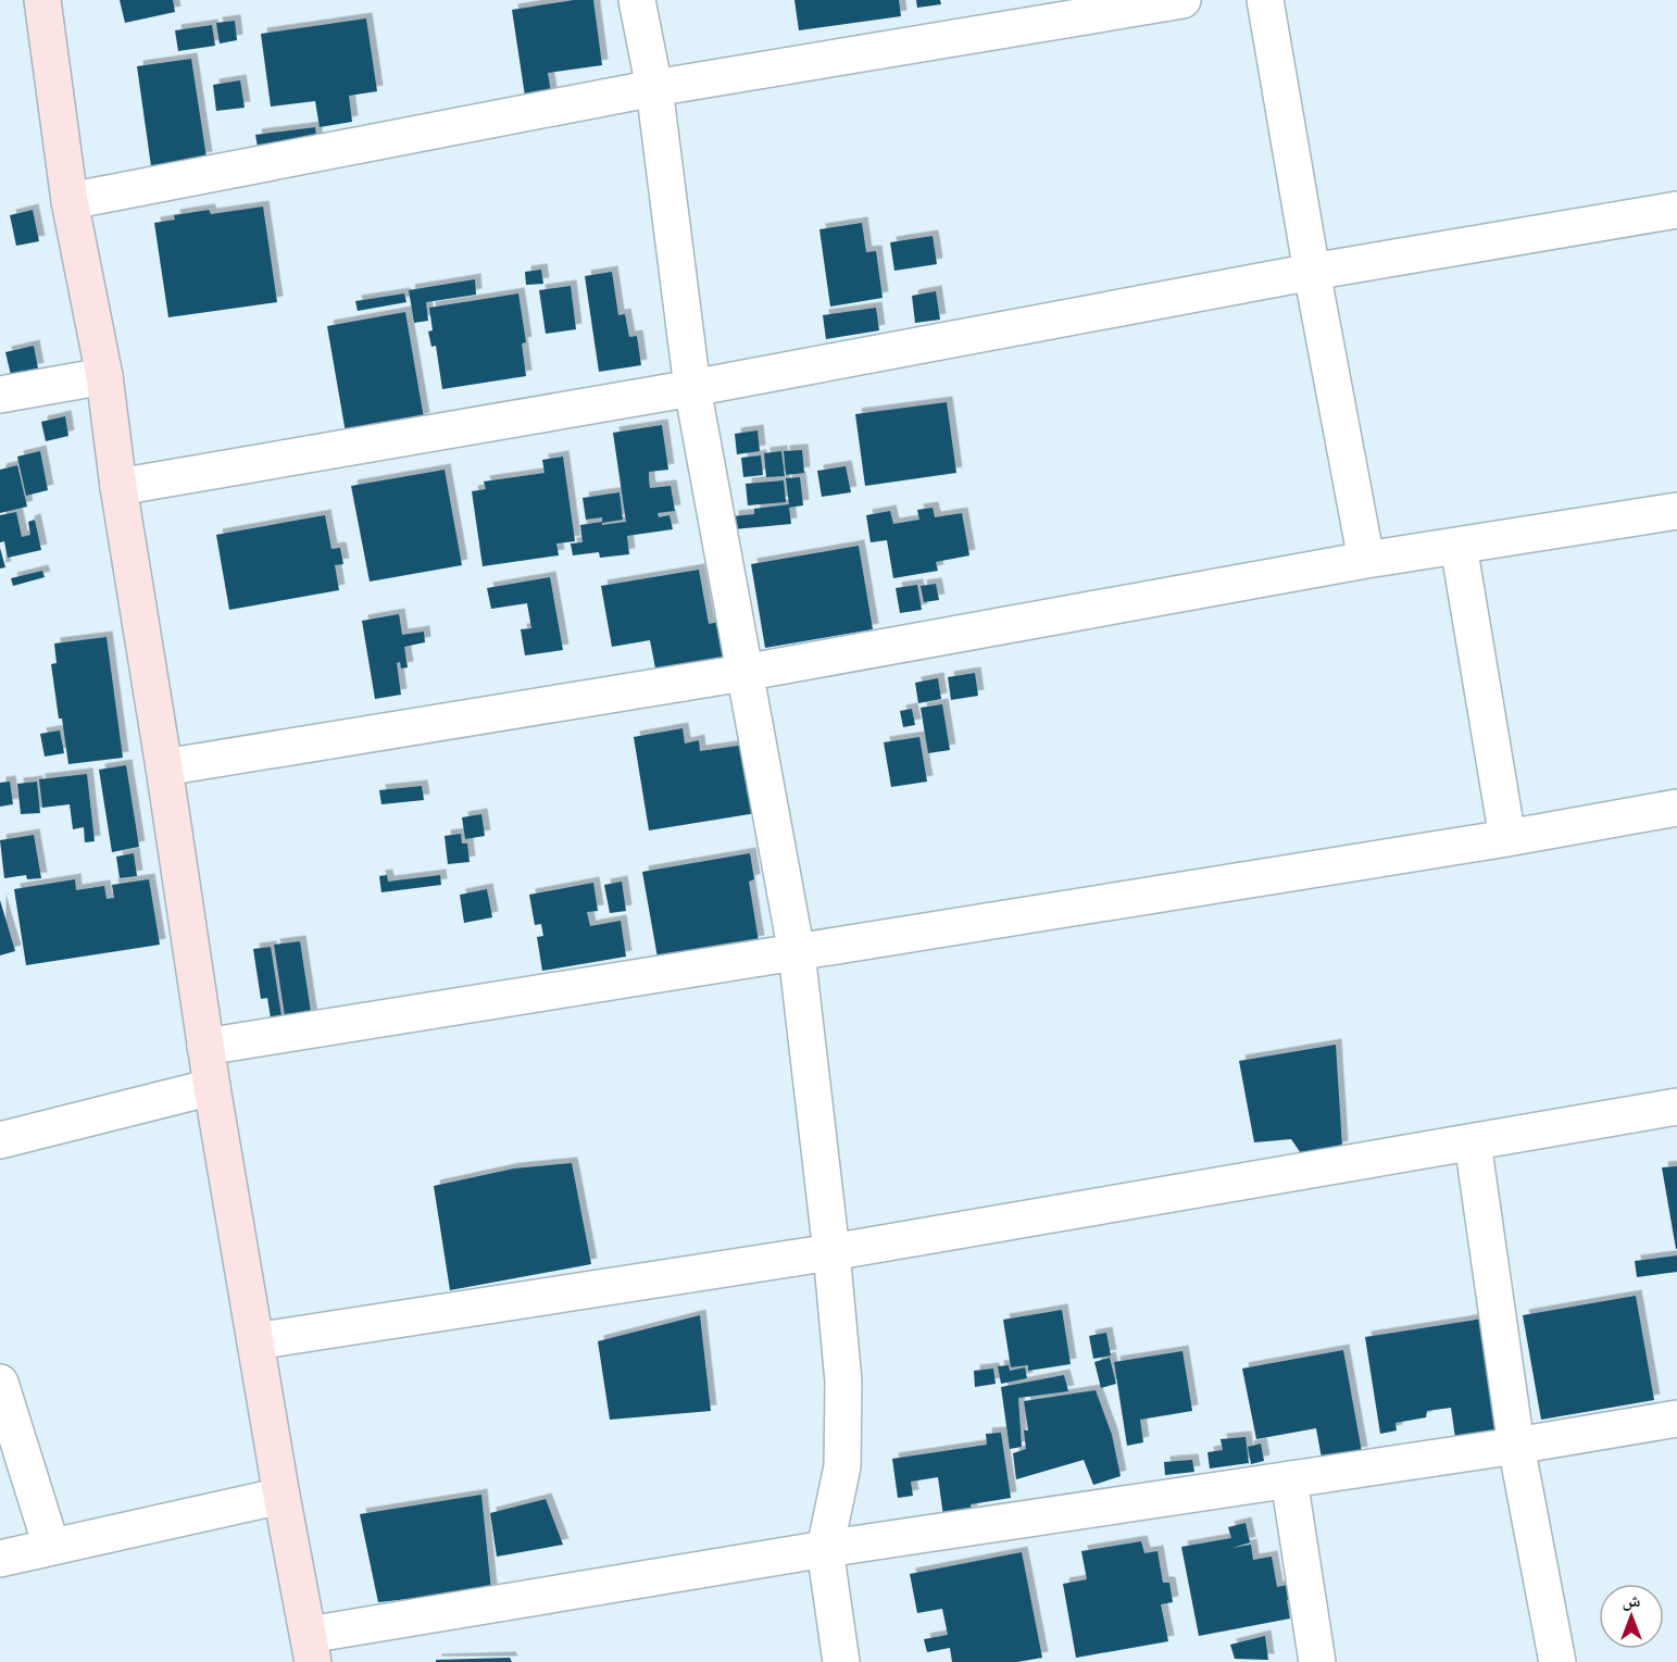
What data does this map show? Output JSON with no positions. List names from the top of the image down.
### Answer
{
  "north": "top"
}
